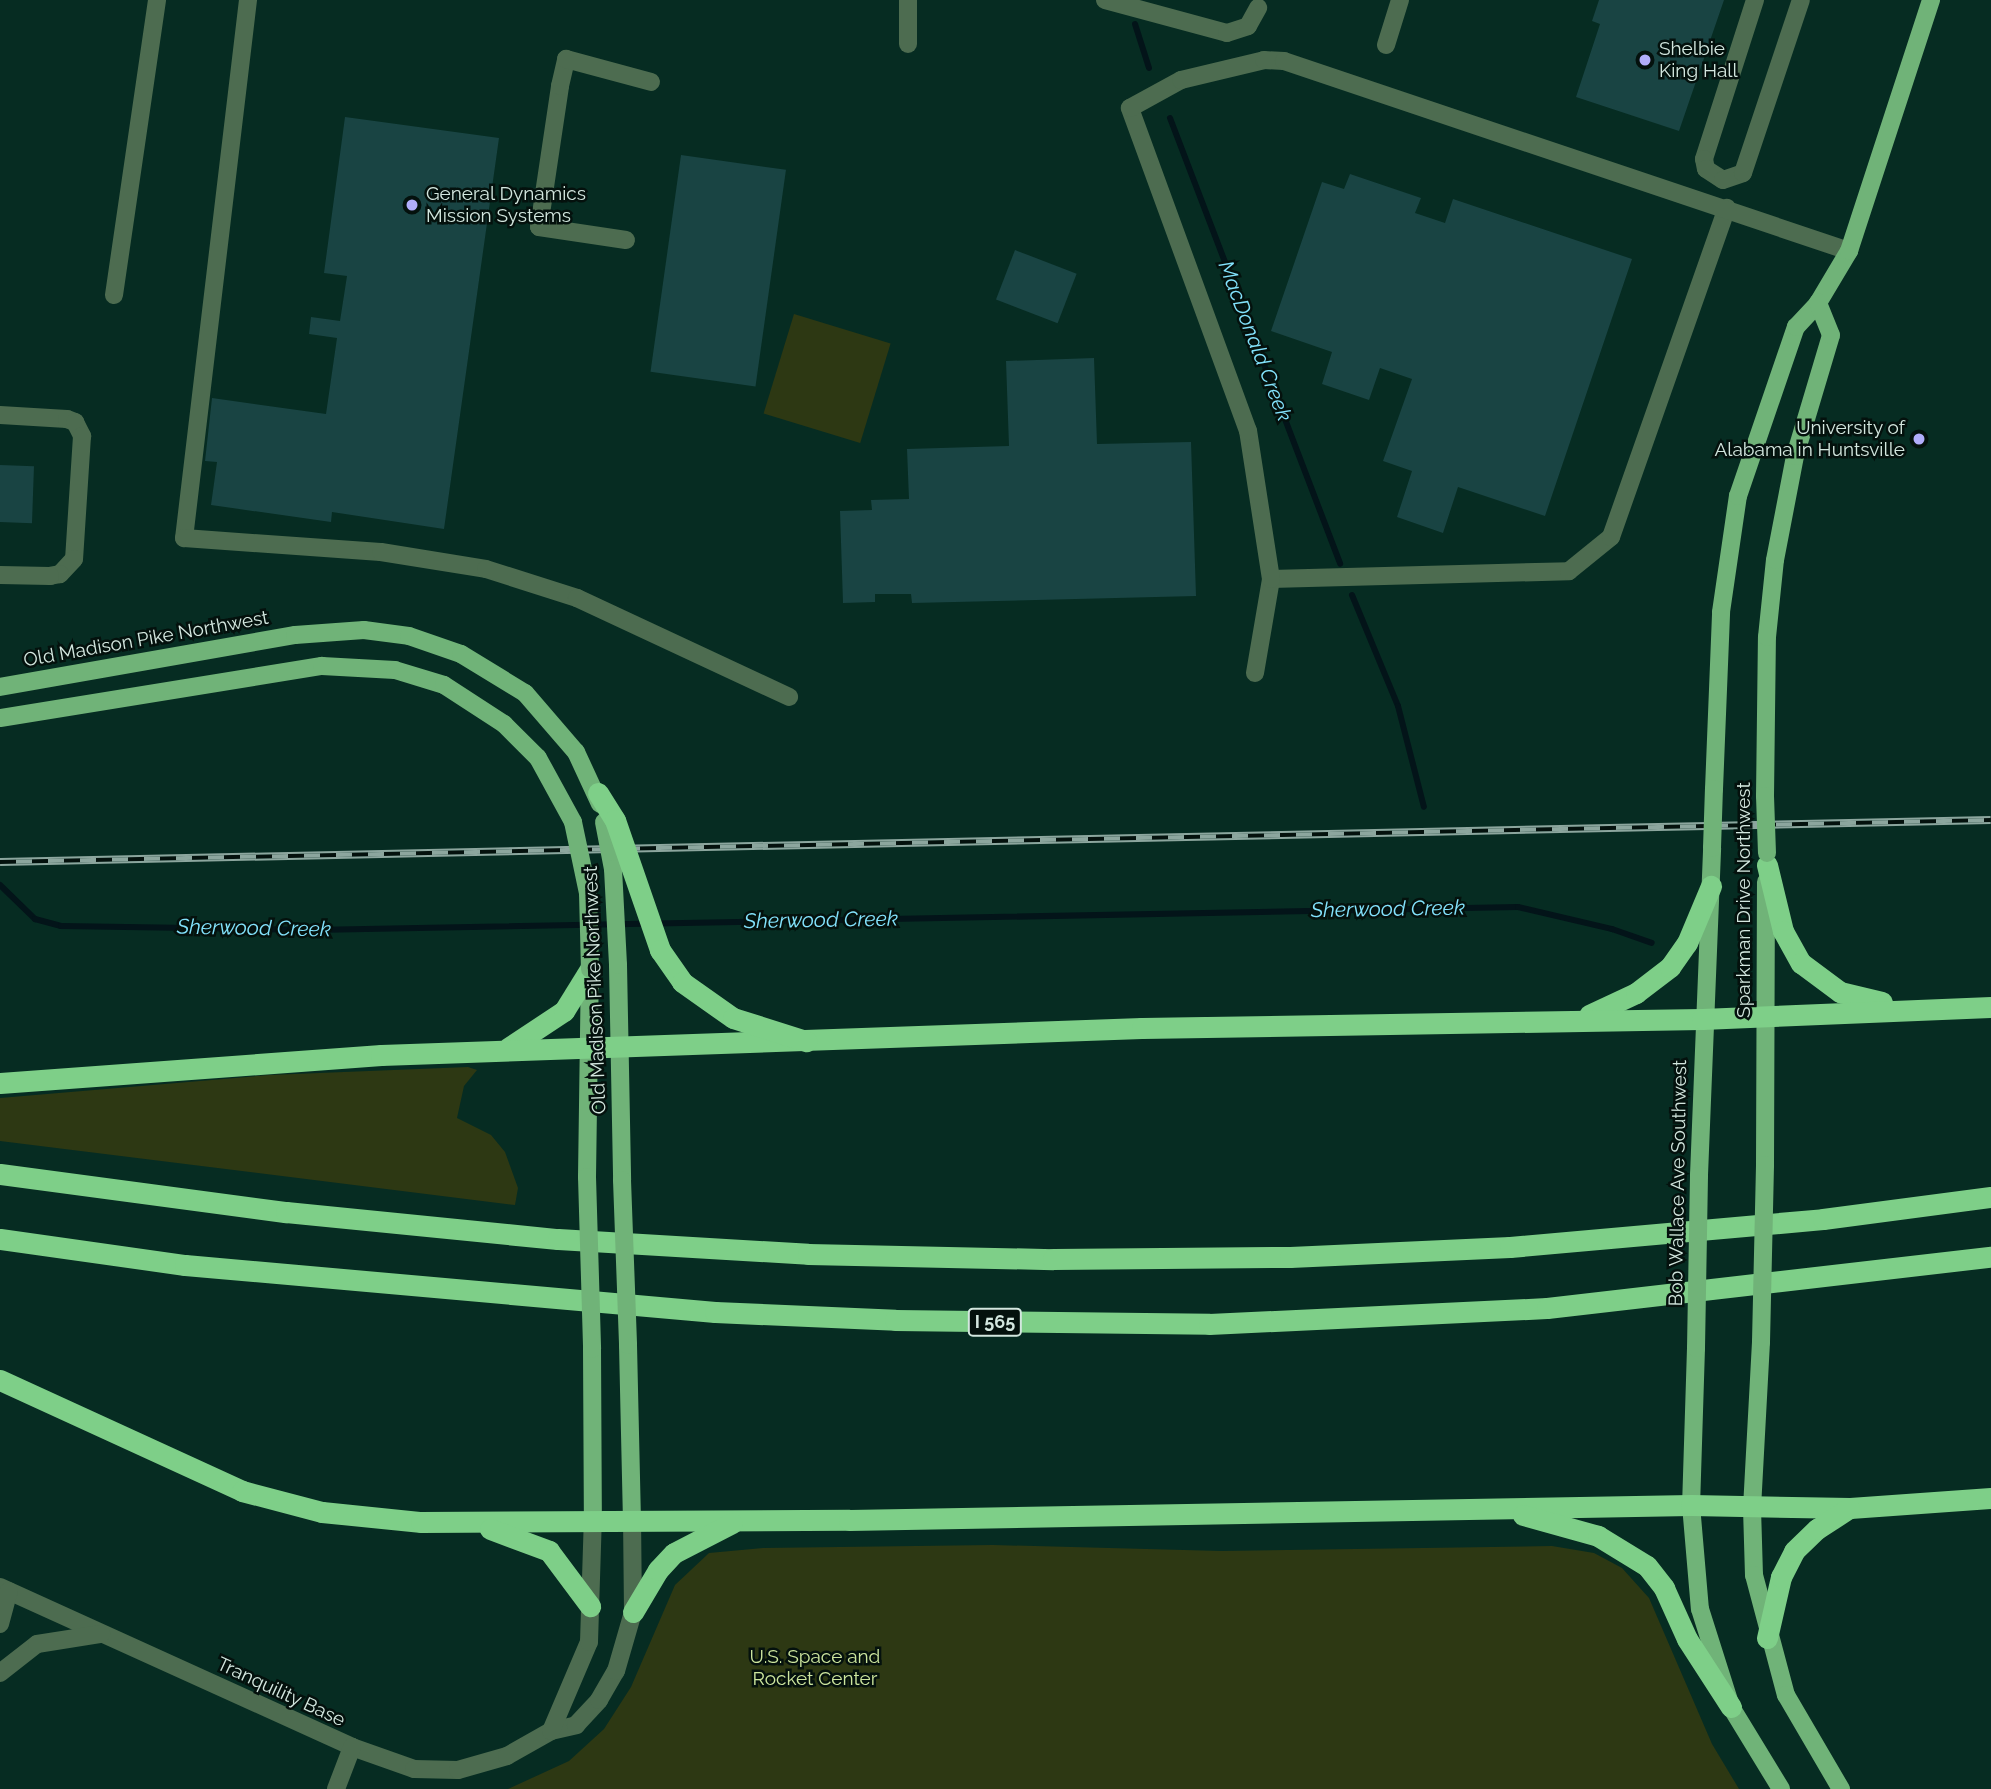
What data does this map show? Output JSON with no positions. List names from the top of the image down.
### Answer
{
  "streets": {
    "highway": ["I 565"],
    "main road": ["Old Madison Pike Northwest", "Sparkman Drive Northwest", "Bob Wallace Ave Southwest"],
    "street": ["Tranquility Base"]
  },
  "crossings": [
    ["Old Madison Pike Northwest", "Tranquility Base"],
    ["Sparkman Drive Northwest", "Bob Wallace Ave Southwest"]
  ],
  "water": ["MacDonald Creek", "Sherwood Creek"],
  "parks": ["U.S. Space and Rocket Center"],
  "places": ["Shelbie King Hall", "General Dynamics Mission Systems", "University of Alabama in Huntsville"]
}
